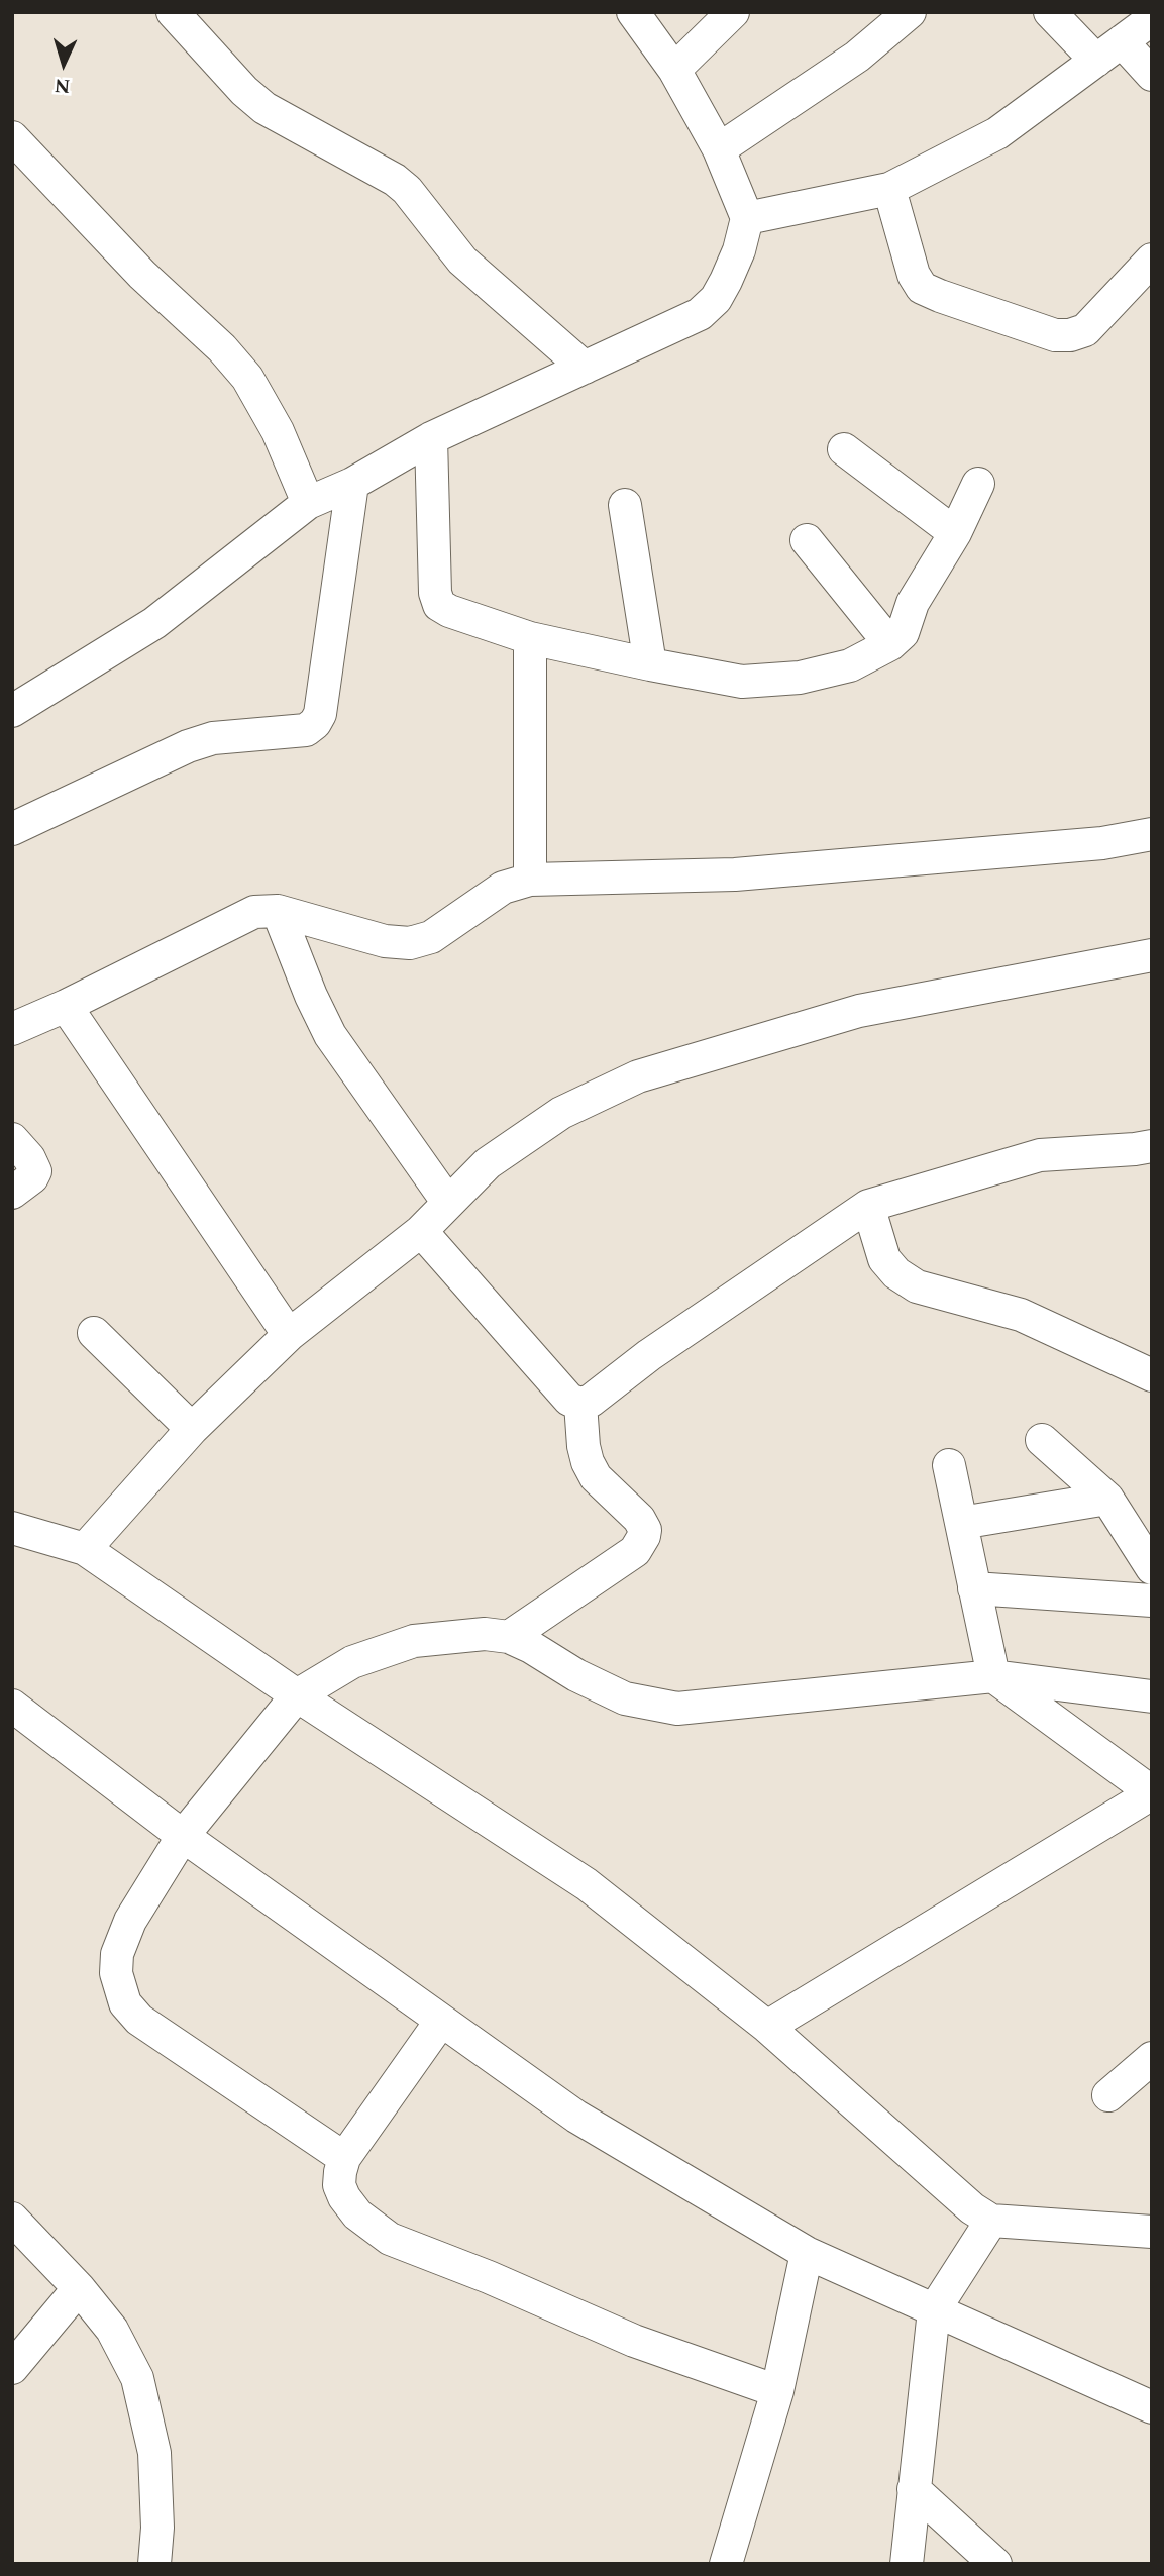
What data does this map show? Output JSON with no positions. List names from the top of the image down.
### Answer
{
  "north": "bottom"
}
